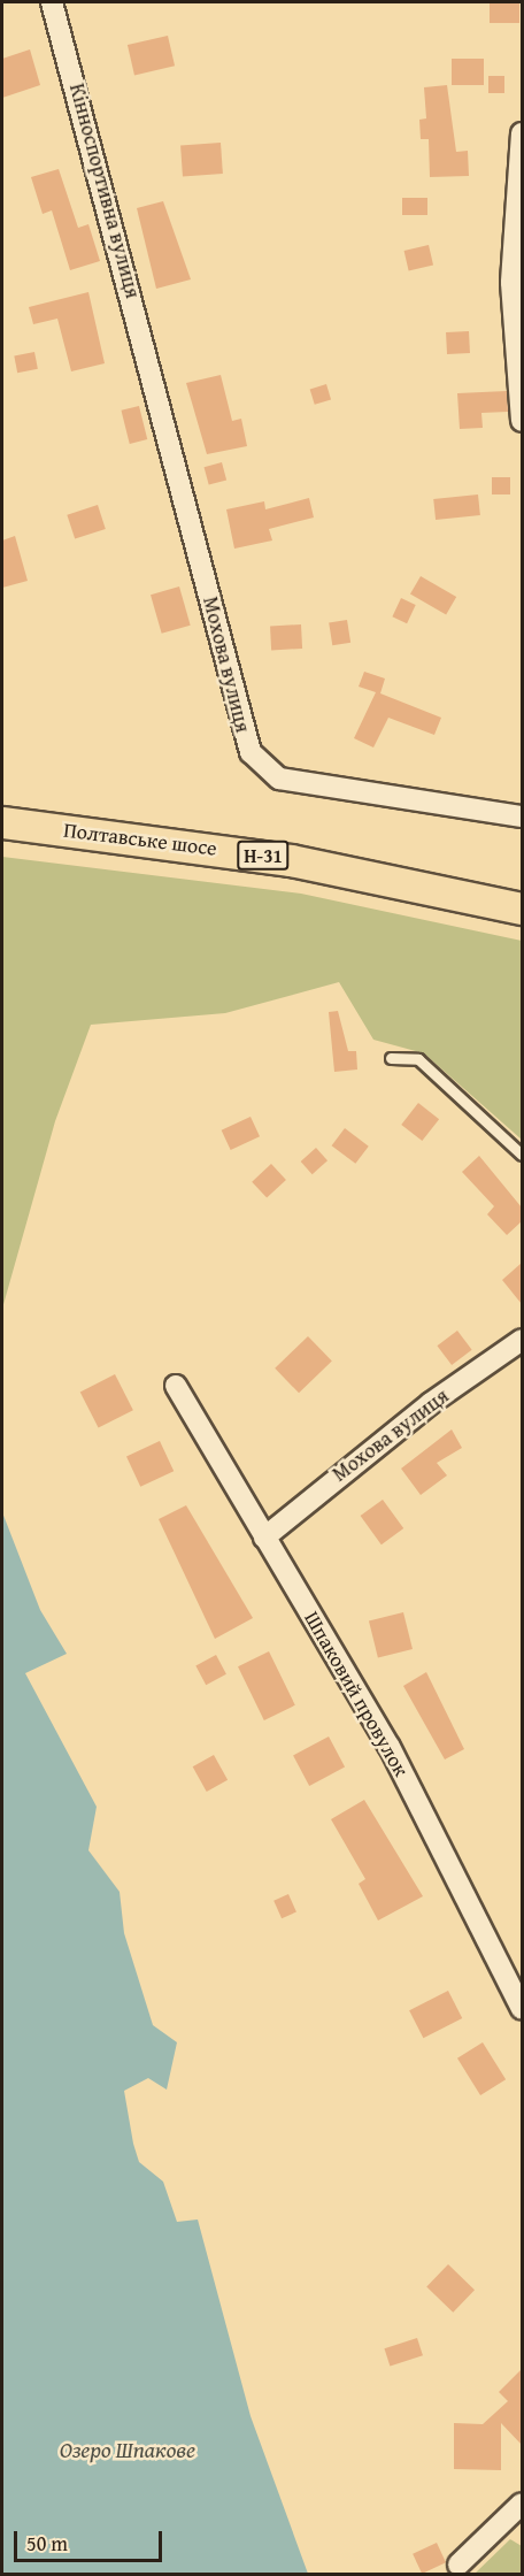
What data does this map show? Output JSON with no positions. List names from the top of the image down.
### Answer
{
  "streets": {
    "main road": ["Полтавське шосе", "Н-31"],
    "street": ["Кінноспортивна вулиця", "Мохова вулиця", "Шпаковий провулок"]
  },
  "crossings": [
    ["Кінноспортивна вулиця", "Мохова вулиця"],
    ["Мохова вулиця", "Шпаковий провулок"]
  ],
  "water": ["Озеро Шпакове"],
  "scale_bar": "50 m"
}
